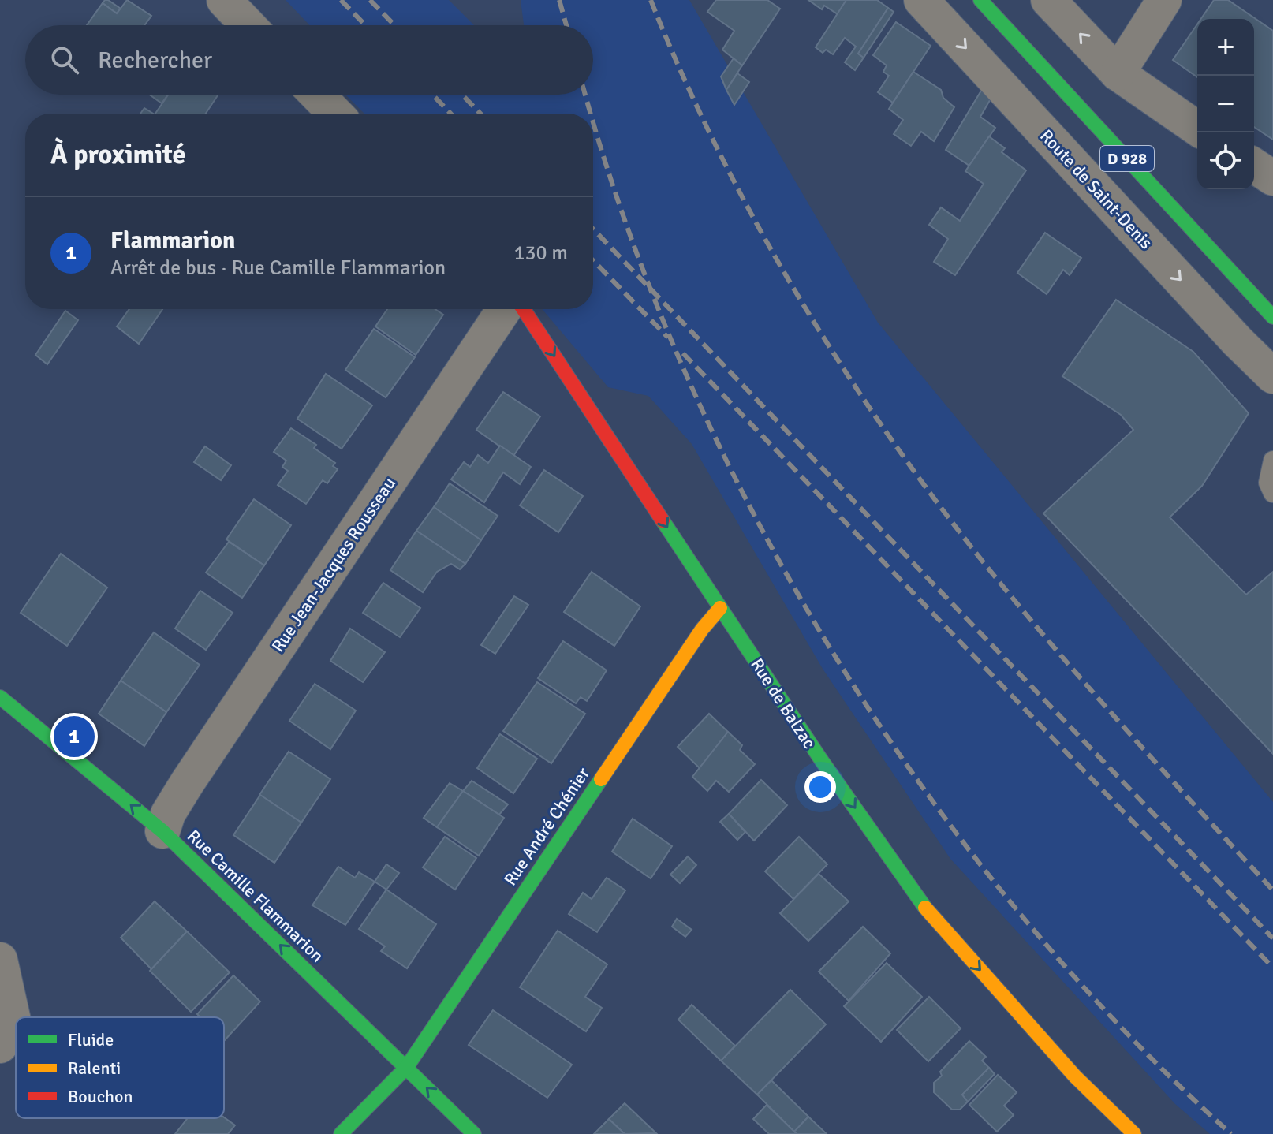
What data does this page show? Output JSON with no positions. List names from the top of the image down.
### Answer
{
  "streets": {
    "street": [
      "D 928",
      "Route de Saint-Denis",
      "Rue Jean-Jacques Rousseau",
      "Rue de Balzac",
      "Rue André Chénier",
      "Rue Camille Flammarion"
    ]
  },
  "crossings": [
    ["Rue Jean-Jacques Rousseau", "Rue Camille Flammarion"],
    ["Rue de Balzac", "Rue André Chénier"],
    ["Rue André Chénier", "Rue Camille Flammarion"]
  ],
  "one_way": ["Rue de Balzac", "Rue Camille Flammarion"],
  "legend": ["Fluide", "Ralenti", "Bouchon"],
  "page": {
    "map_buttons": ["+", "−"],
    "search": "Rechercher",
    "heading": "À proximité",
    "list": [
      {
        "mark": "1",
        "name": "Flammarion",
        "note": "Arrêt de bus · Rue Camille Flammarion",
        "value": "130 m"
      }
    ],
    "pins": "1"
  }
}
